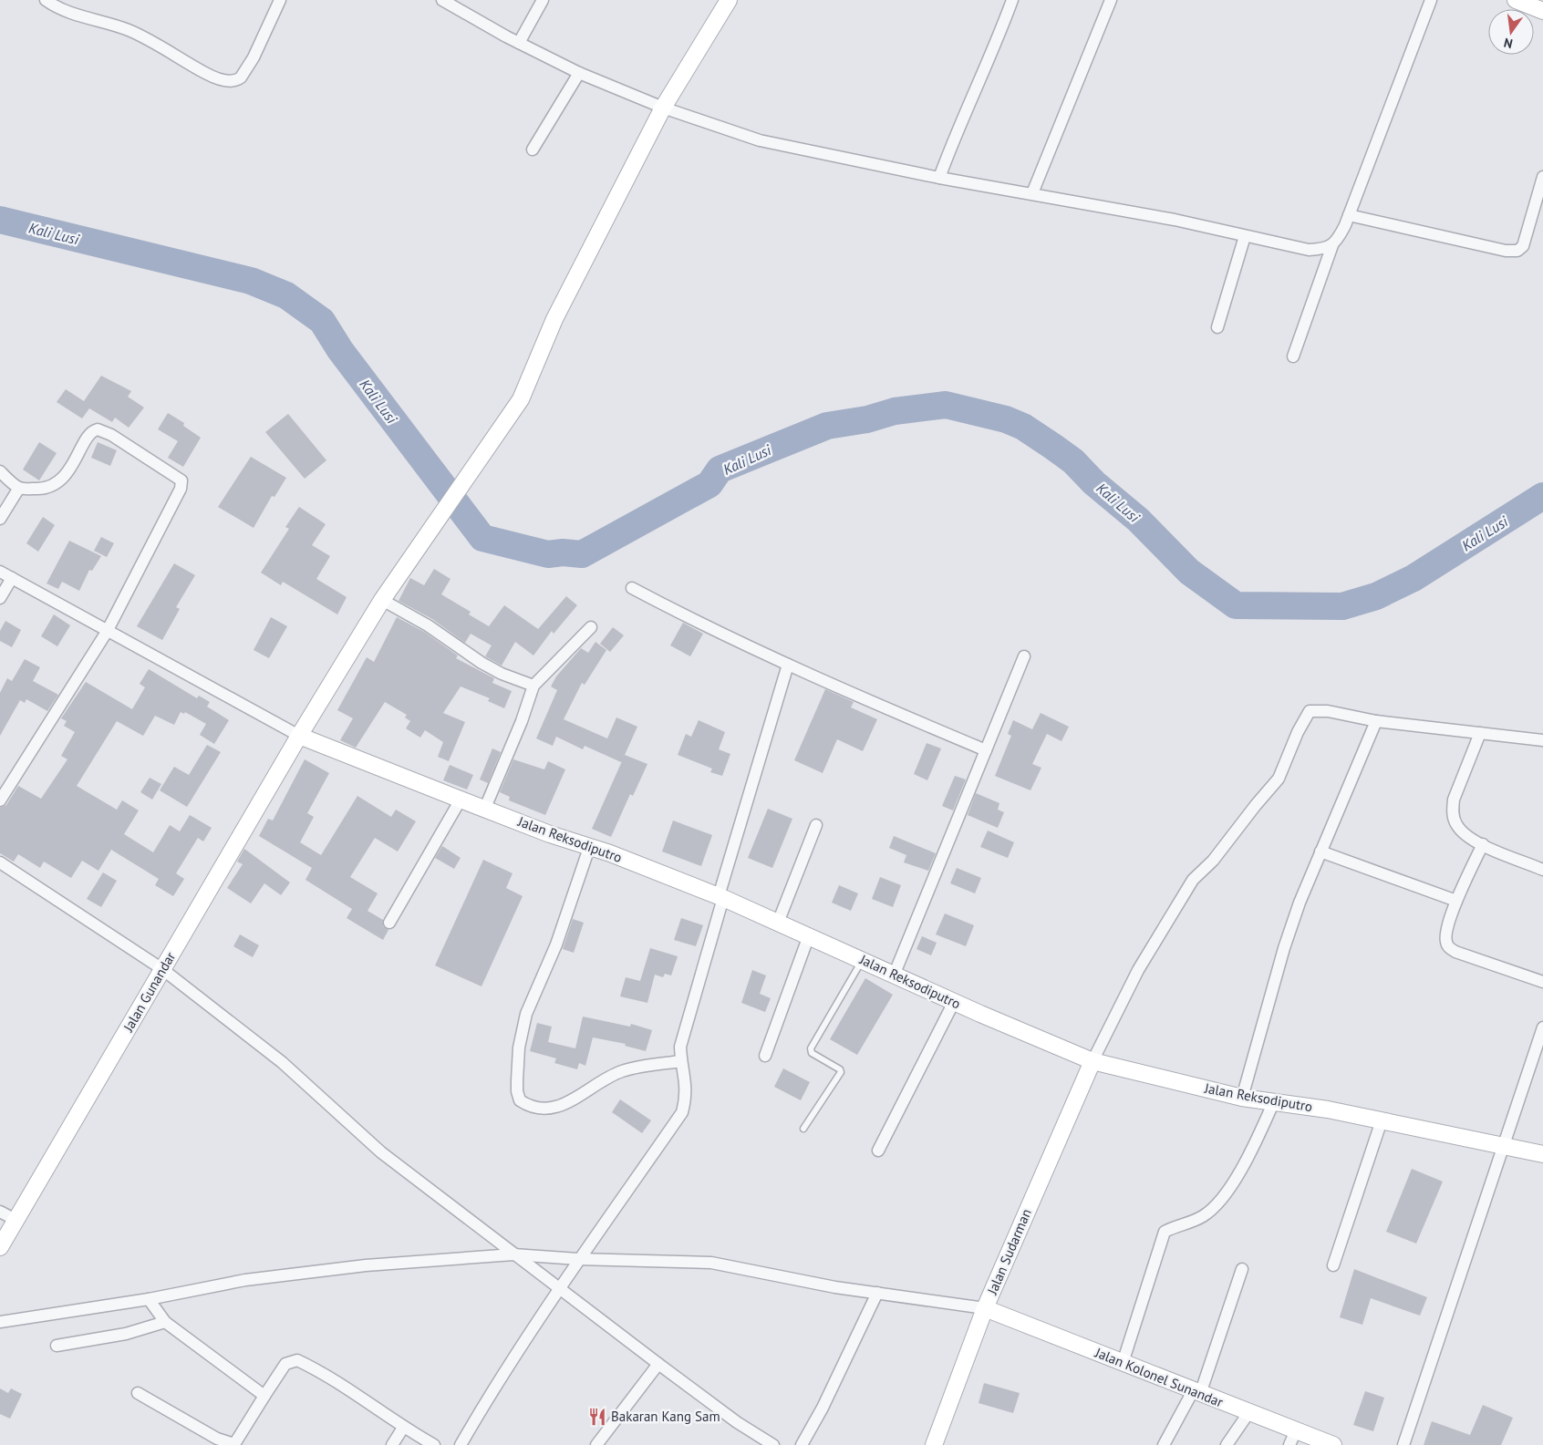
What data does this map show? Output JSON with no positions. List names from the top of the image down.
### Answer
{
  "streets": {
    "main road": [
      "Jalan Reksodiputro",
      "Jalan Gunandar",
      "Jalan Sudarman",
      "Jalan Kolonel Sunandar"
    ]
  },
  "crossings": [
    ["Jalan Reksodiputro", "Jalan Gunandar"],
    ["Jalan Reksodiputro", "Jalan Sudarman"],
    ["Jalan Sudarman", "Jalan Kolonel Sunandar"]
  ],
  "water": ["Kali Lusi"],
  "places": {
    "restaurant": ["Bakaran Kang Sam"]
  },
  "north": "bottom"
}
